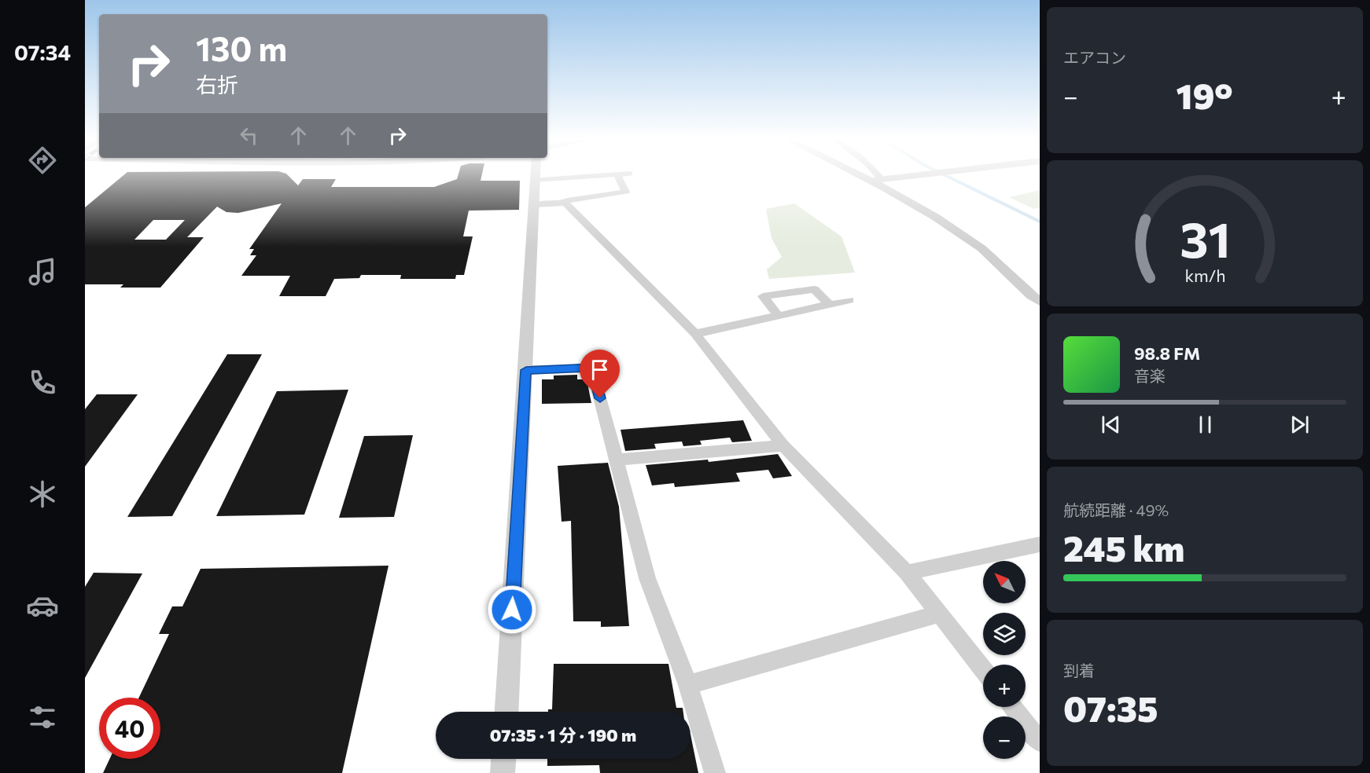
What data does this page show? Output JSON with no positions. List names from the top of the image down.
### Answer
{
  "north": "top left",
  "page": {
    "tabs": "07:34",
    "tile": [
      "エアコン",
      ["航続距離 · 49%", "245 km"],
      ["到着", "07:35"]
    ],
    "turn": ["130 m", "右折"],
    "heat": ["−", "19°", "+"],
    "song": ["98.8 FM", "音楽"],
    "map_buttons": ["+", "−"],
    "limit": "40",
    "trip": "07:35 · 1 分 · 190 m",
    "gauge": ["31", "km/h"]
  }
}
